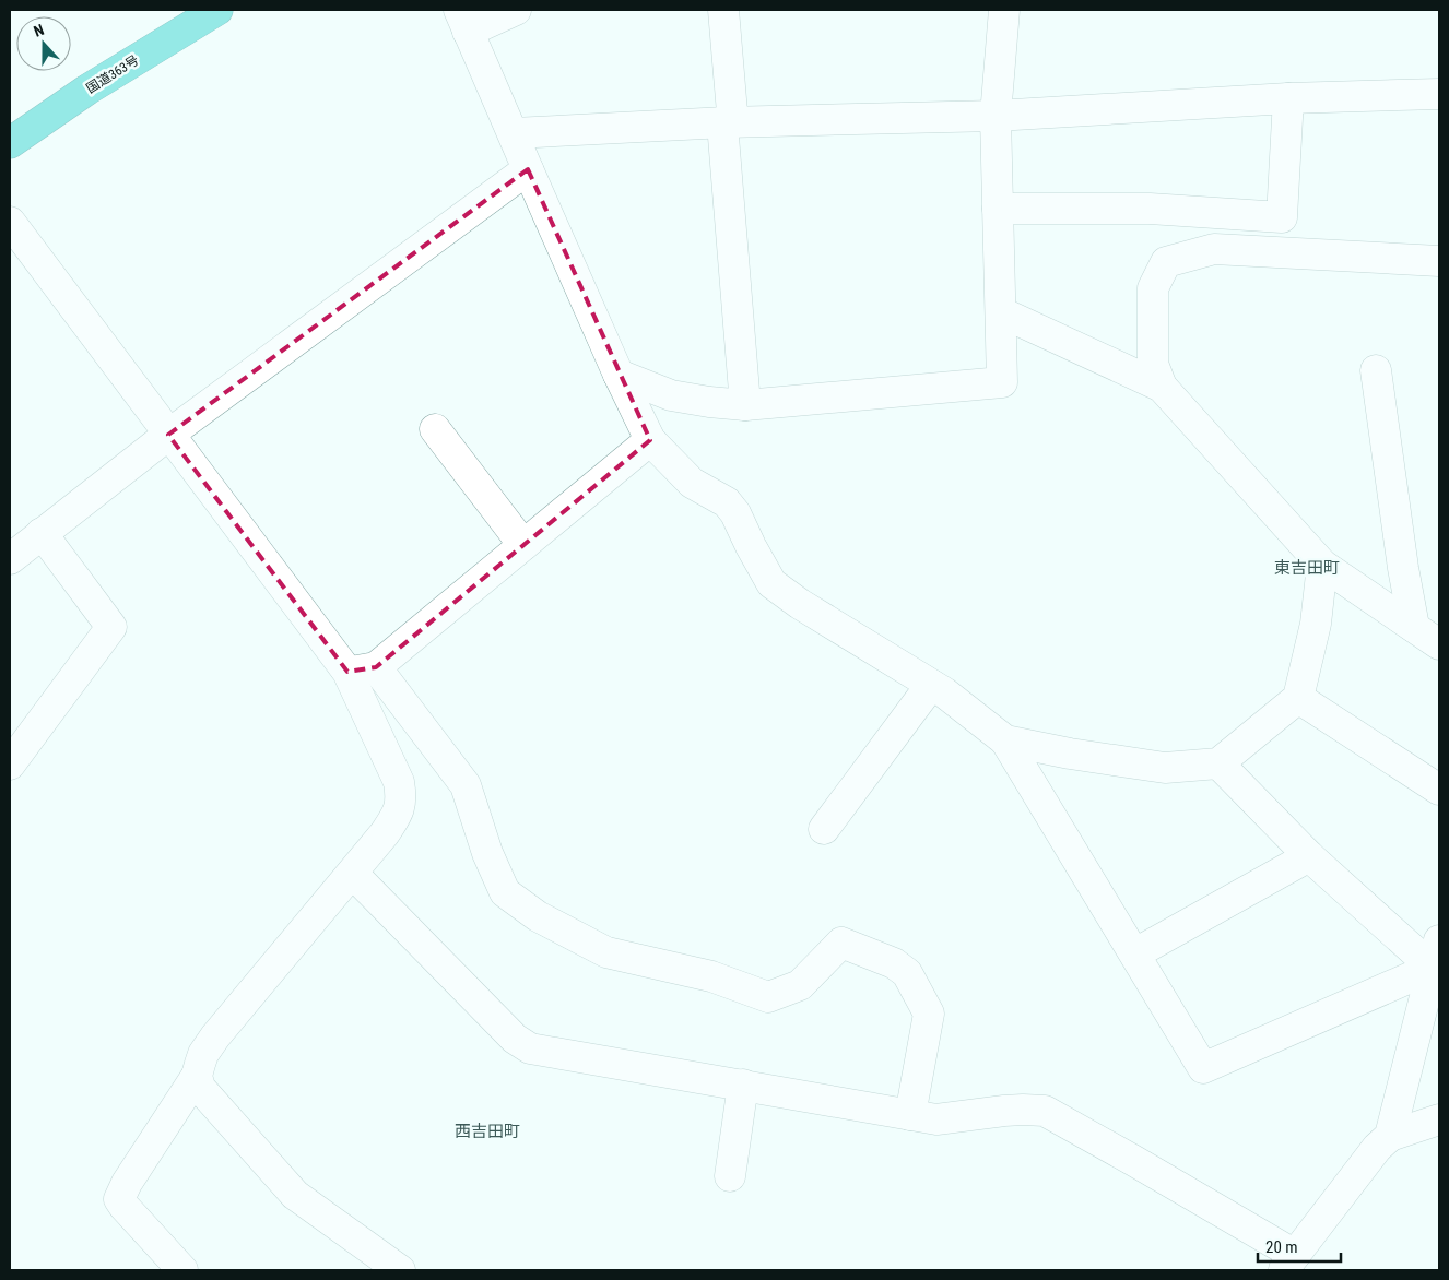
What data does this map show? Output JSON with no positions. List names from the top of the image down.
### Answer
{
  "streets": {
    "highway": ["国道363号"]
  },
  "districts": ["東吉田町", "西吉田町"],
  "scale_bar": "20 m",
  "north": "top"
}
